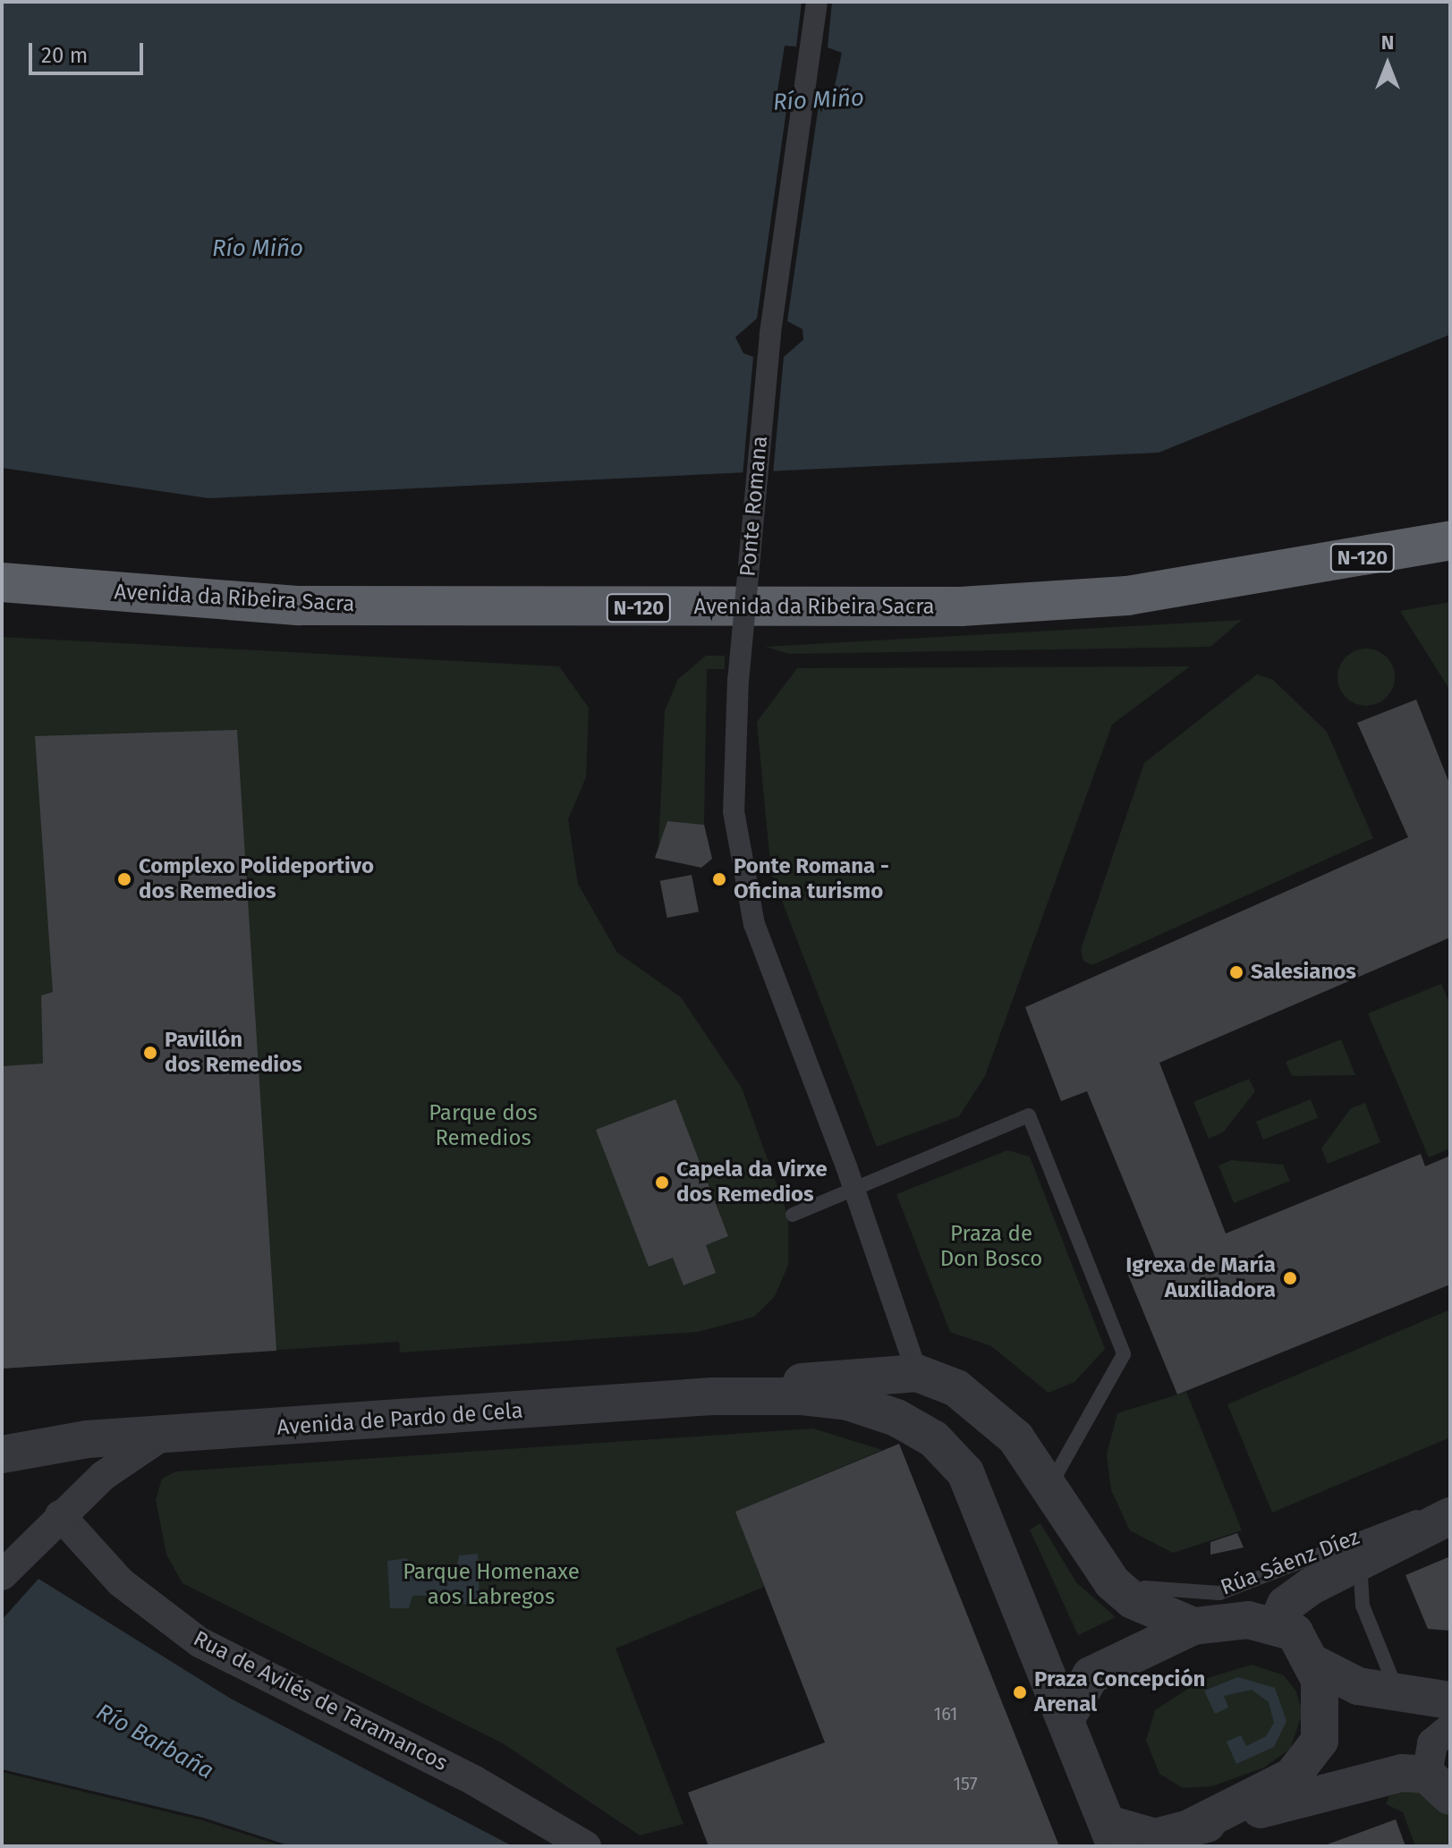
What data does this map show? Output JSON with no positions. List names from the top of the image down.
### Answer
{
  "streets": {
    "highway": ["N-120", "Avenida da Ribeira Sacra"],
    "street": [
      "Ponte Romana",
      "Avenida de Pardo de Cela",
      "Rúa Sáenz Díez",
      "Rua de Avilés de Taramancos"
    ]
  },
  "crossings": [
    ["Ponte Romana", "Avenida de Pardo de Cela"],
    ["Avenida de Pardo de Cela", "Rúa Sáenz Díez"]
  ],
  "water": ["Río Miño", "Río Barbaña"],
  "parks": ["Parque dos Remedios", "Praza de Don Bosco", "Parque Homenaxe aos Labregos"],
  "places": [
    "Complexo Polideportivo dos Remedios",
    "Ponte Romana - Oficina turismo",
    "Salesianos",
    "Pavillón dos Remedios",
    "Capela da Virxe dos Remedios",
    "Igrexa de María Auxiliadora",
    "Praza Concepción Arenal"
  ],
  "house_numbers": ["161", "157"],
  "scale_bar": "20 m",
  "north": "top"
}
